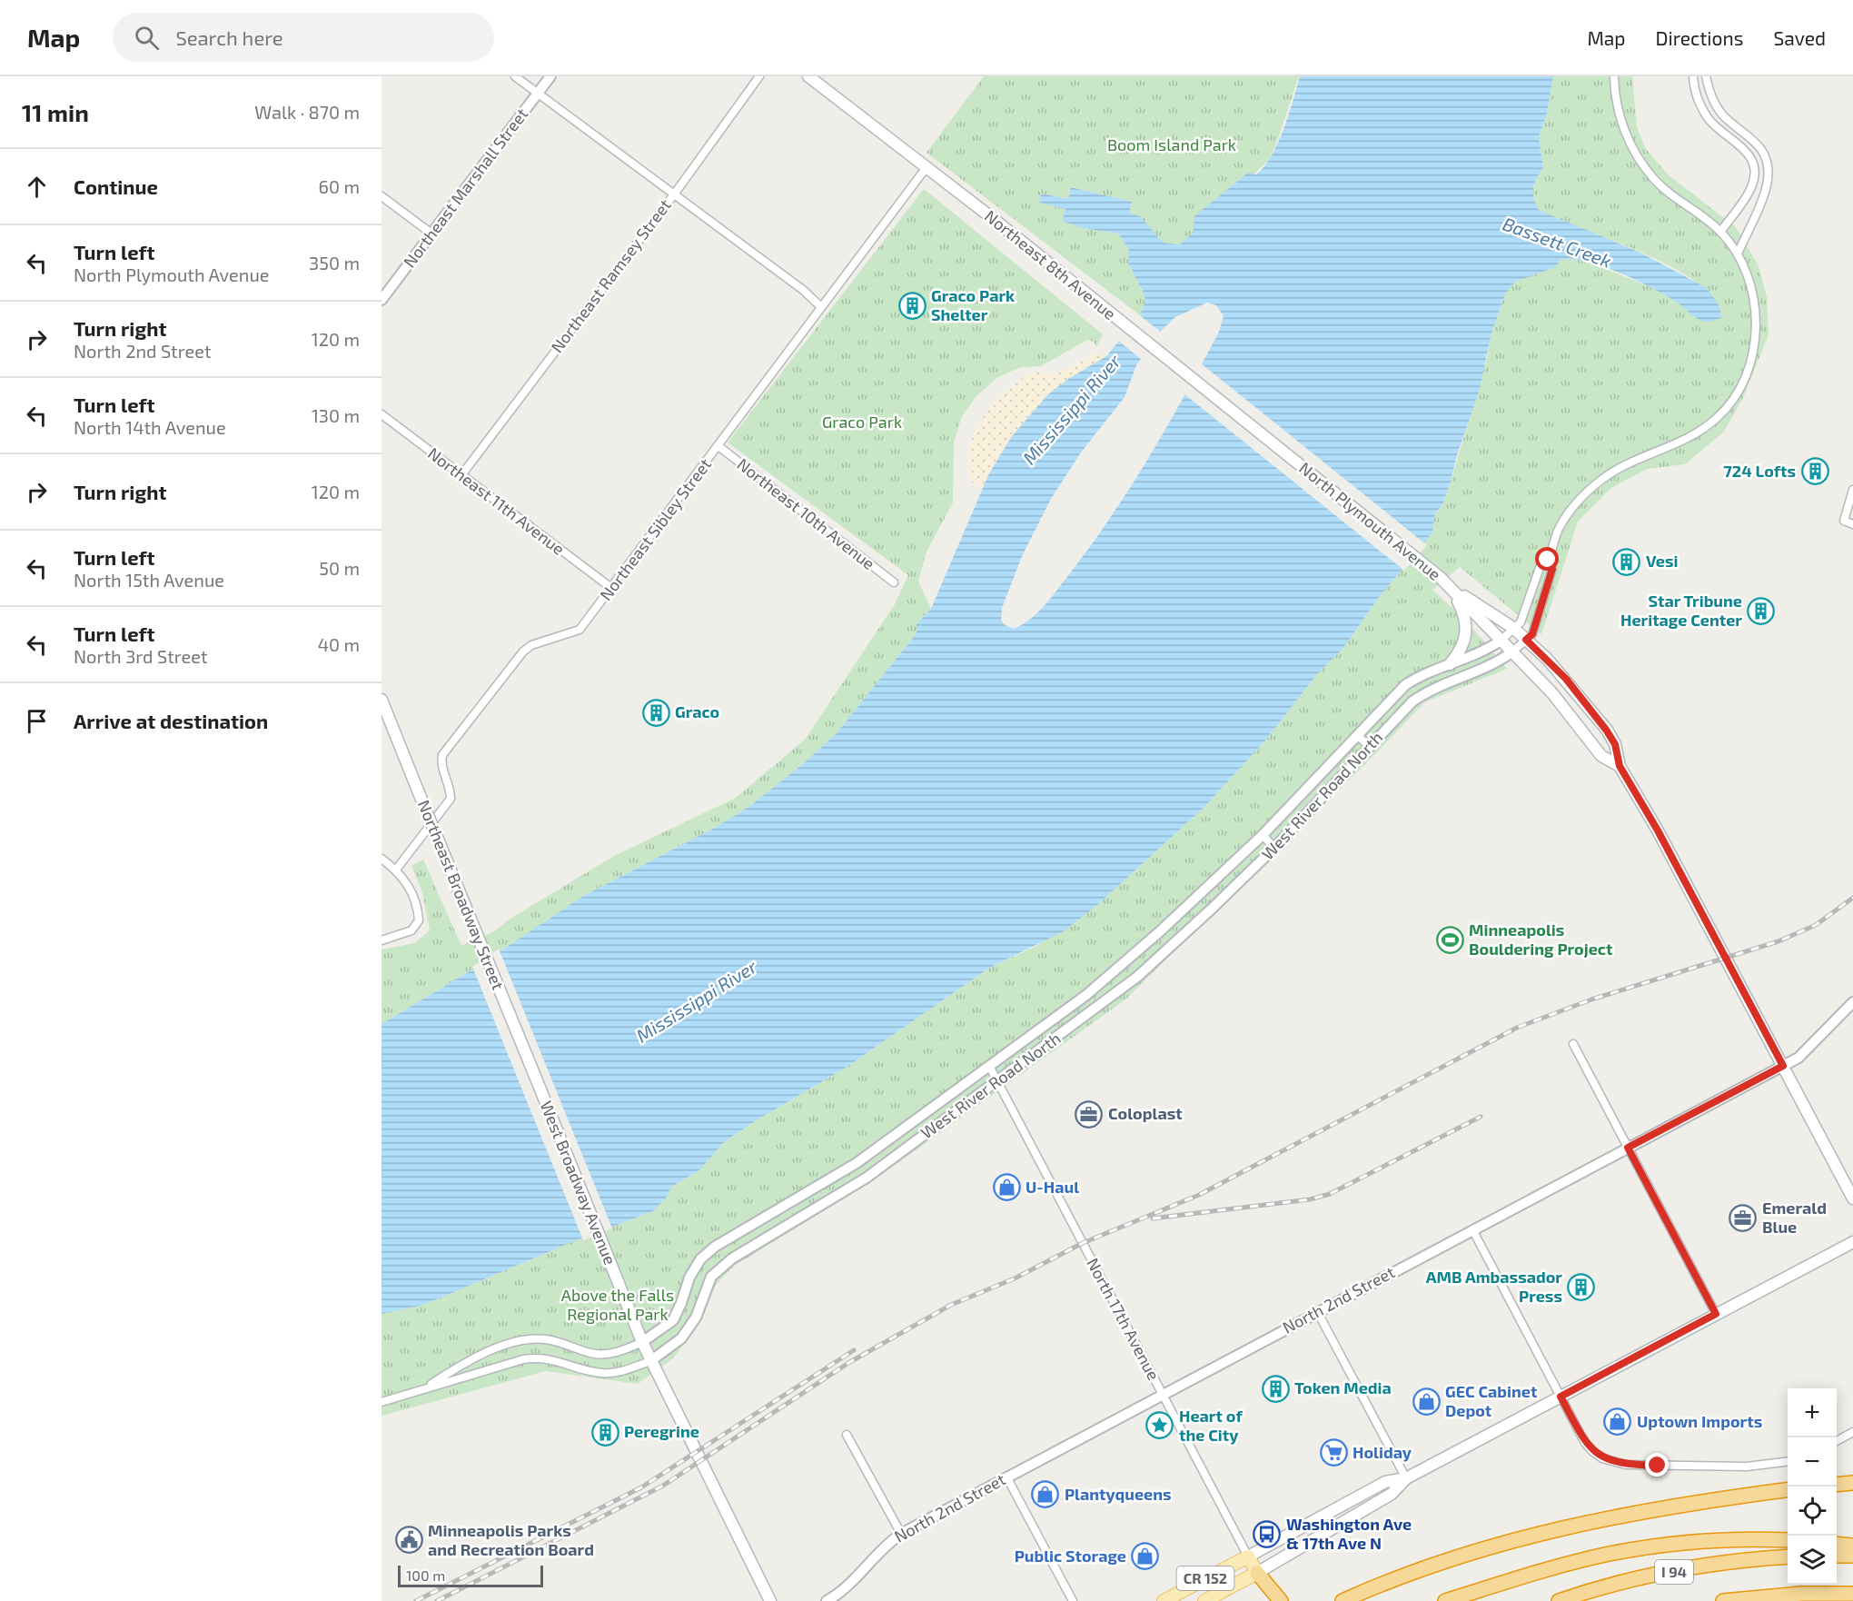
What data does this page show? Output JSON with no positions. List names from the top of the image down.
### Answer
{
  "streets": {
    "highway": ["I 94"],
    "main road": [
      "Northeast 8th Avenue",
      "North Plymouth Avenue",
      "Northeast Broadway Street",
      "West Broadway Avenue",
      "North 17th Avenue",
      "CR 152"
    ],
    "street": [
      "Northeast Marshall Street",
      "Northeast Ramsey Street",
      "Northeast 11th Avenue",
      "Northeast 10th Avenue",
      "Northeast Sibley Street",
      "West River Road North",
      "North 2nd Street"
    ]
  },
  "crossings": [
    ["Northeast 8th Avenue", "North Plymouth Avenue"],
    ["Northeast 8th Avenue", "Northeast Sibley Street"],
    ["Northeast Ramsey Street", "Northeast 11th Avenue"],
    ["Northeast 11th Avenue", "Northeast Sibley Street"],
    ["Northeast 10th Avenue", "Northeast Sibley Street"],
    ["North Plymouth Avenue", "West River Road North"],
    ["North Plymouth Avenue", "North 2nd Street"],
    ["West River Road North", "West Broadway Avenue"],
    ["West River Road North", "North 17th Avenue"],
    ["Northeast Broadway Street", "West Broadway Avenue"],
    ["North 2nd Street", "North 17th Avenue"],
    ["North 17th Avenue", "CR 152"]
  ],
  "water": ["Bassett Creek", "Mississippi River"],
  "parks": ["Boom Island Park", "Graco Park", "Above the Falls Regional Park"],
  "places": {
    "building": [
      "Graco Park Shelter",
      "724 Lofts",
      "Vesi",
      "Star Tribune Heritage Center",
      "Graco",
      "AMB Ambassador Press",
      "Token Media",
      "Peregrine"
    ],
    "sports": ["Minneapolis Bouldering Project"],
    "office": ["Coloplast", "Emerald Blue"],
    "shop": [
      "U-Haul",
      "GEC Cabinet Depot",
      "Uptown Imports",
      "Plantyqueens",
      "Public Storage"
    ],
    "place": ["Heart of the City"],
    "supermarket": ["Holiday"],
    "bus stop": ["Washington Ave & 17th Ave N"],
    "public building": ["Minneapolis Parks and Recreation Board"]
  },
  "scale_bar": "100 m",
  "page": {
    "header": "Map",
    "search": "Search here",
    "nav": ["Map", "Directions", "Saved"],
    "heading": ["11 min", "Walk · 870 m"],
    "list": [
      ["Continue", "60 m"],
      ["Turn left", "North Plymouth Avenue", "350 m"],
      ["Turn right", "North 2nd Street", "120 m"],
      ["Turn left", "North 14th Avenue", "130 m"],
      ["Turn right", "120 m"],
      ["Turn left", "North 15th Avenue", "50 m"],
      ["Turn left", "North 3rd Street", "40 m"],
      "Arrive at destination"
    ],
    "map_buttons": ["+", "−"],
    "scale": "100 m"
  }
}
